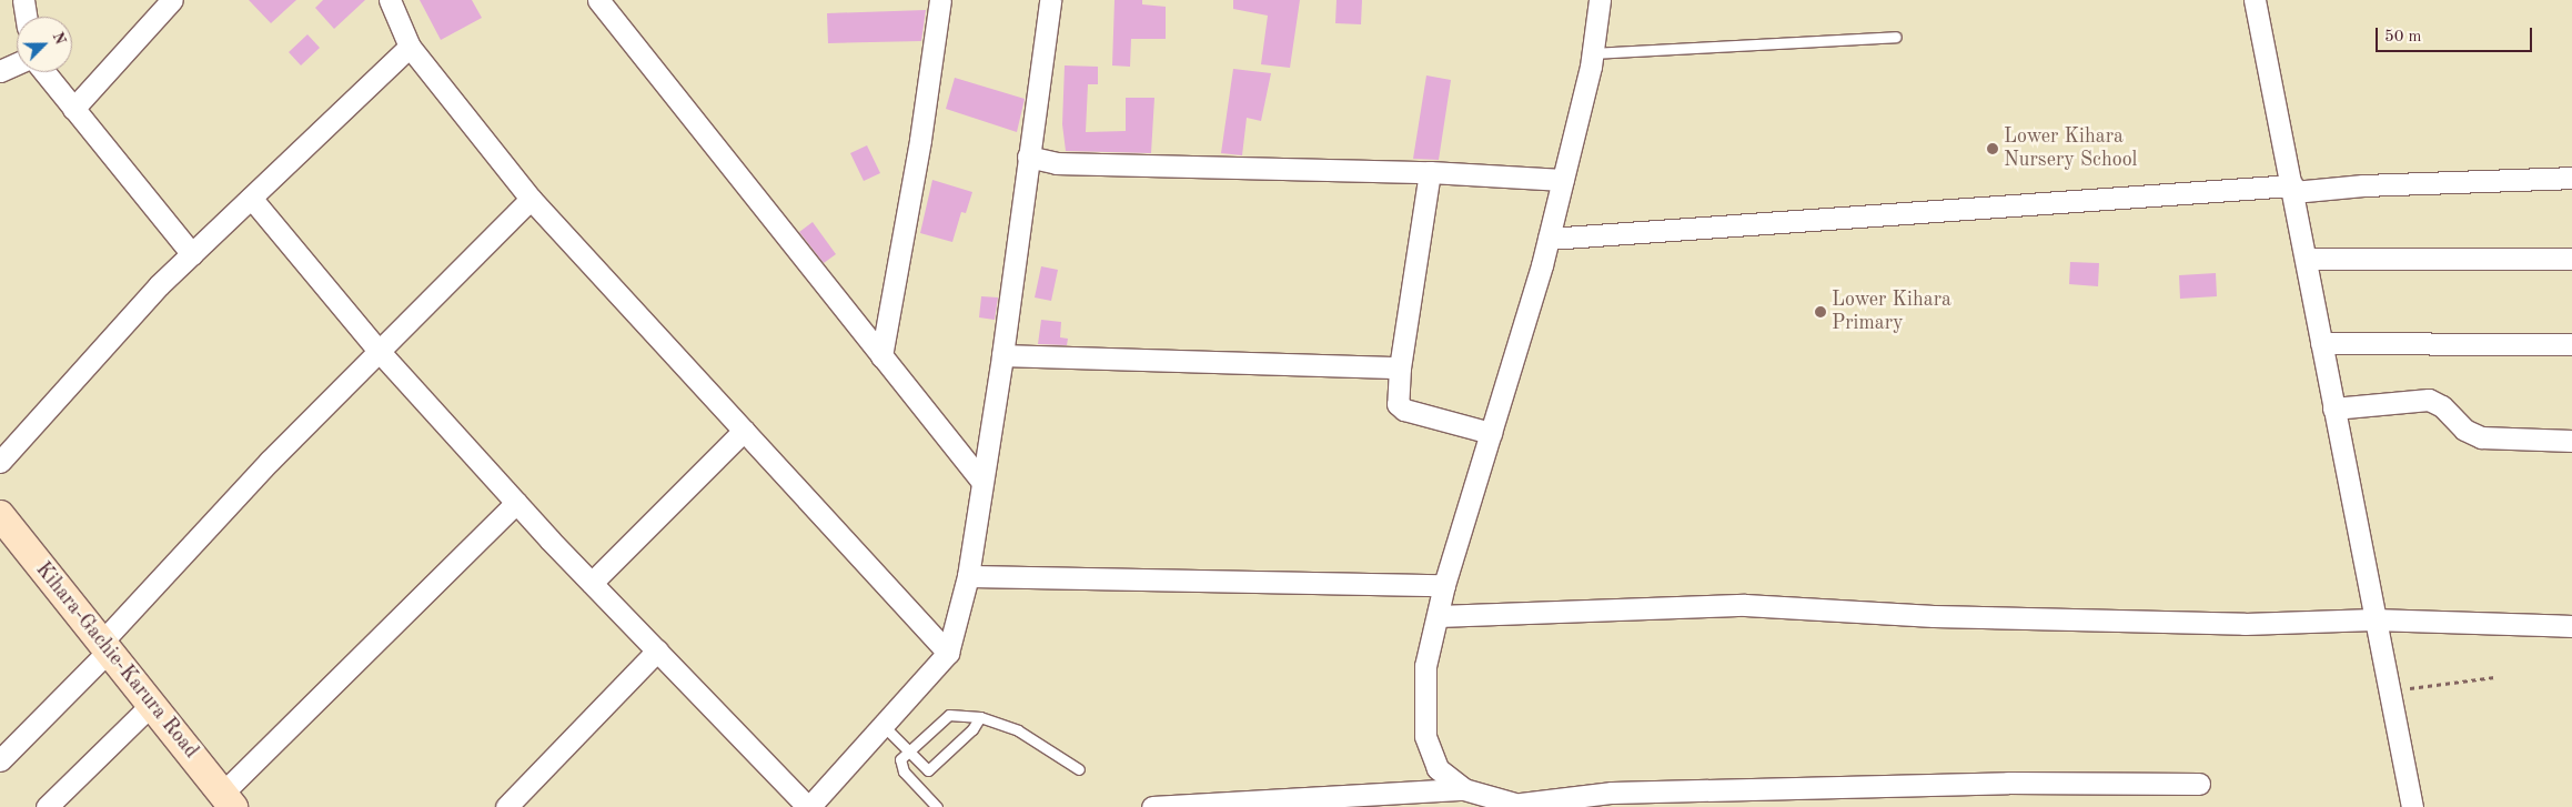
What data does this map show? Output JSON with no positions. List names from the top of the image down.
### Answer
{
  "streets": {
    "street": ["Kihara-Gachie-Karura Road"]
  },
  "places": ["Lower Kihara Nursery School", "Lower Kihara Primary"],
  "scale_bar": "50 m",
  "north": "top right"
}
